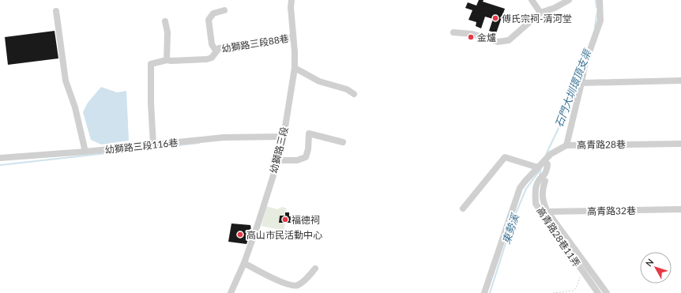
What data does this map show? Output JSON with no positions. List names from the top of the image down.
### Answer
{
  "streets": {
    "street": [
      "幼獅路三段88巷",
      "高青路28巷",
      "幼獅路三段116巷",
      "幼獅路三段",
      "高青路32巷",
      "高青路28巷11弄"
    ]
  },
  "crossings": [
    ["幼獅路三段88巷", "幼獅路三段116巷"],
    ["幼獅路三段88巷", "幼獅路三段"],
    ["幼獅路三段116巷", "幼獅路三段"],
    ["高青路32巷", "高青路28巷11弄"]
  ],
  "water": ["石門大圳環頂支渠", "東勢溪"],
  "places": [
    "傅氏宗祠-清河堂",
    "金爐",
    "福德祠",
    "高山市民活動中心"
  ],
  "north": "top left"
}
